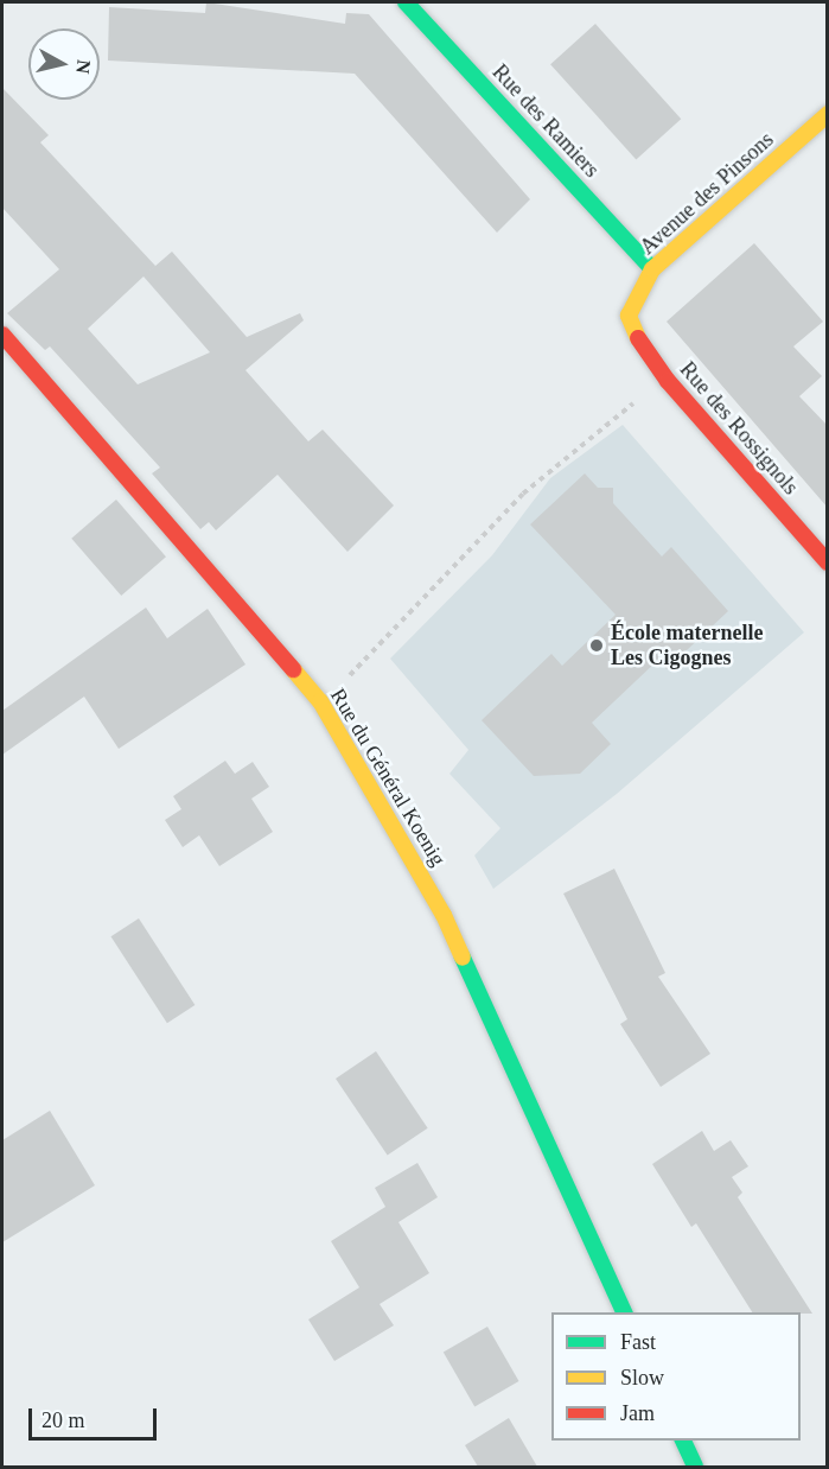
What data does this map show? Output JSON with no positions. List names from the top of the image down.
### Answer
{
  "streets": {
    "street": [
      "Rue des Ramiers",
      "Avenue des Pinsons",
      "Rue des Rossignols",
      "Rue du Général Koenig"
    ]
  },
  "crossings": [
    ["Rue des Ramiers", "Avenue des Pinsons"],
    ["Avenue des Pinsons", "Rue des Rossignols"]
  ],
  "places": ["École maternelle Les Cigognes"],
  "legend": ["Fast", "Slow", "Jam"],
  "scale_bar": "20 m",
  "north": "right"
}
